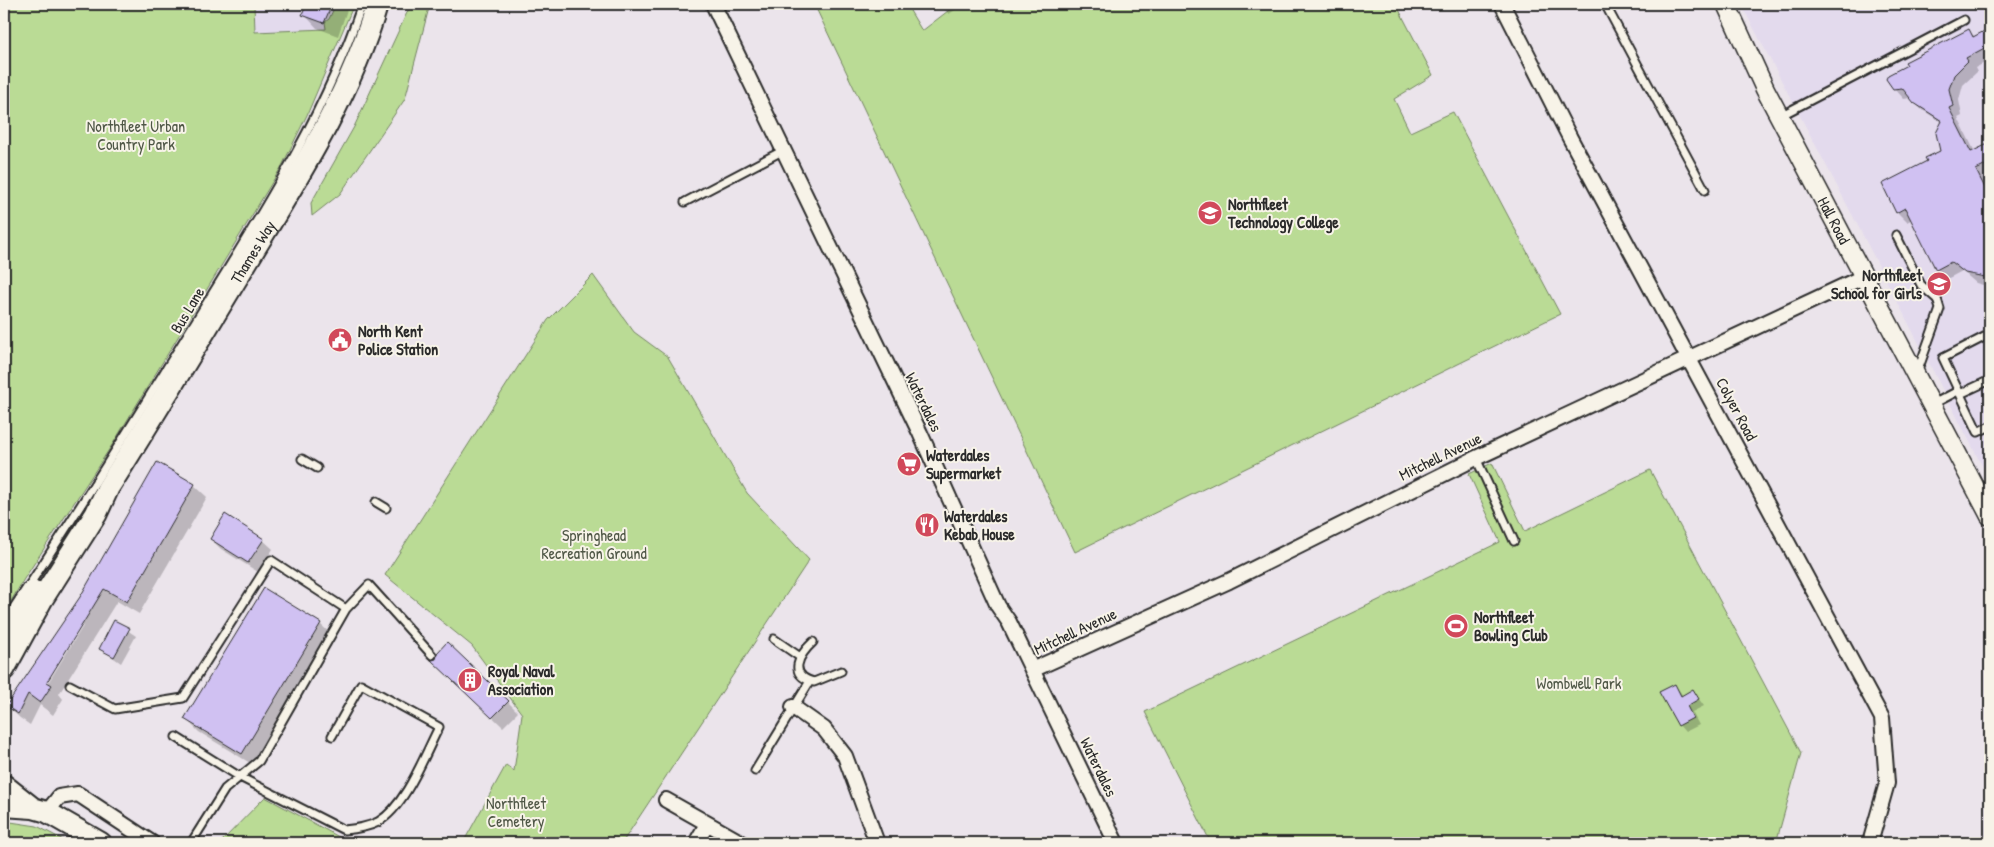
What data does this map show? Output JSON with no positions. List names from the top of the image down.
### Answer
{
  "streets": {
    "main road": ["Thames Way"],
    "street": [
      "Hall Road",
      "Waterdales",
      "Colyer Road",
      "Mitchell Avenue"
    ],
    "lane": ["Bus Lane"]
  },
  "crossings": [
    ["Hall Road", "Mitchell Avenue"],
    ["Thames Way", "Bus Lane"],
    ["Waterdales", "Mitchell Avenue"],
    ["Colyer Road", "Mitchell Avenue"]
  ],
  "parks": [
    "Northfleet Urban Country Park",
    "Springhead Recreation Ground",
    "Wombwell Park",
    "Northfleet Cemetery"
  ],
  "places": {
    "school or university": ["Northfleet Technology College", "Northfleet School for Girls"],
    "public building": ["North Kent Police Station"],
    "supermarket": ["Waterdales Supermarket"],
    "restaurant": ["Waterdales Kebab House"],
    "sports": ["Northfleet Bowling Club"],
    "building": ["Royal Naval Association"]
  }
}
